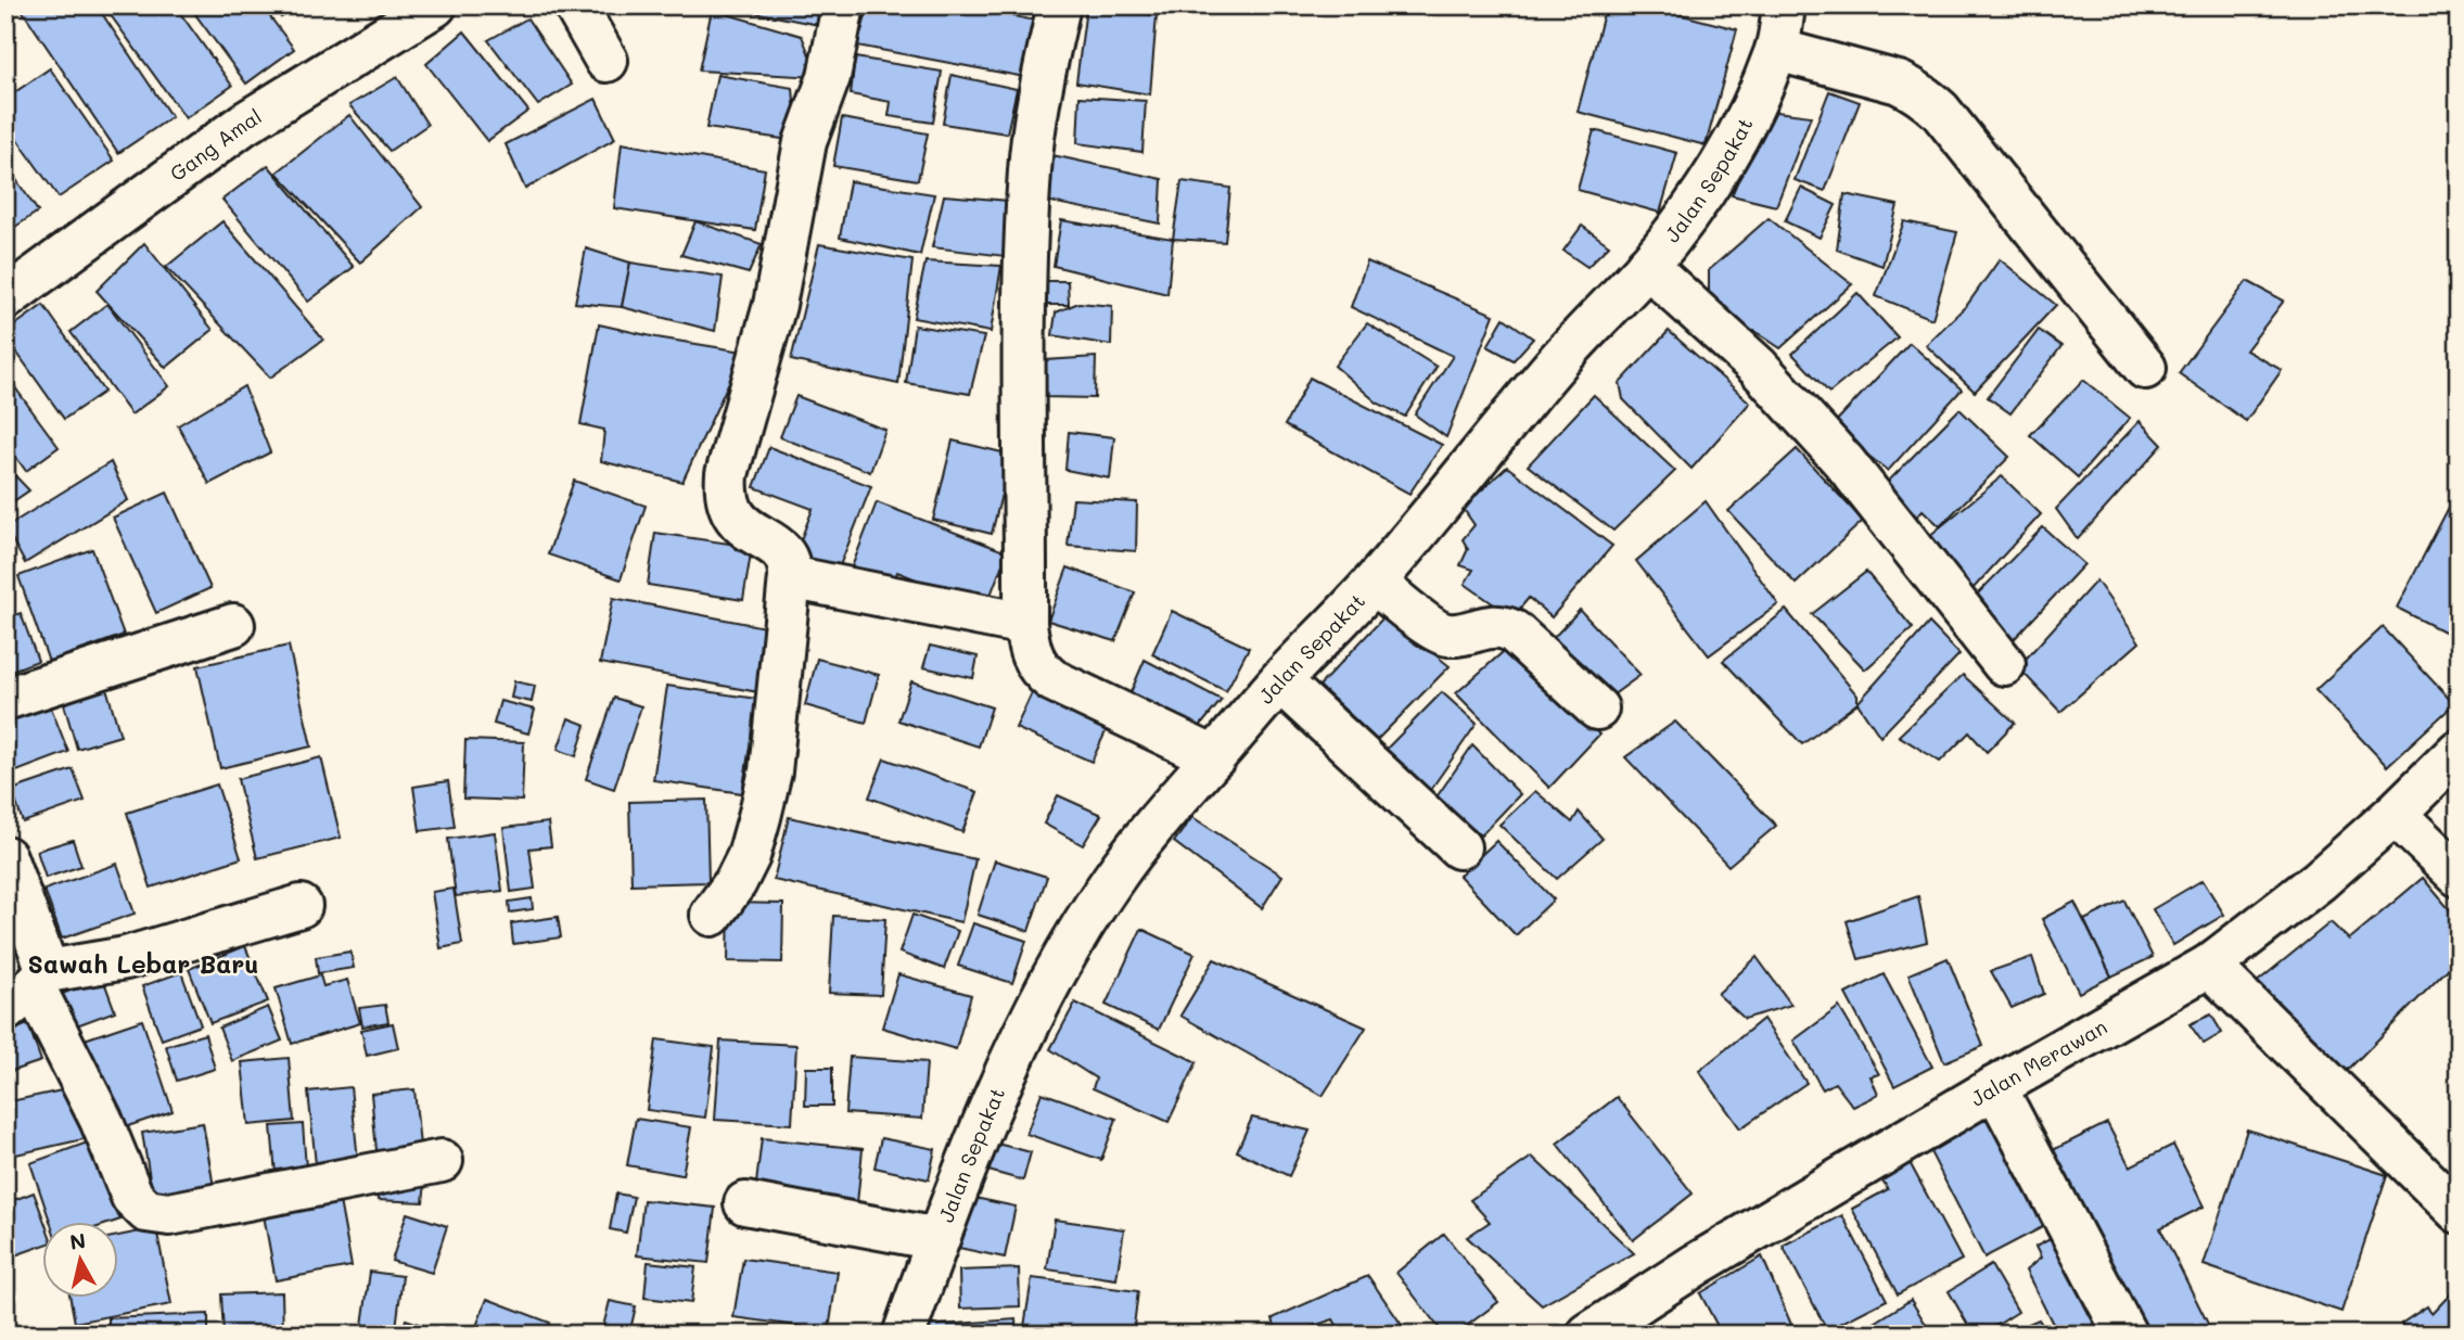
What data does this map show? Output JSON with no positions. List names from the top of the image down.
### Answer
{
  "streets": {
    "street": ["Gang Amal", "Jalan Sepakat", "Jalan Merawan"]
  },
  "districts": ["Sawah Lebar Baru"],
  "north": "top"
}
